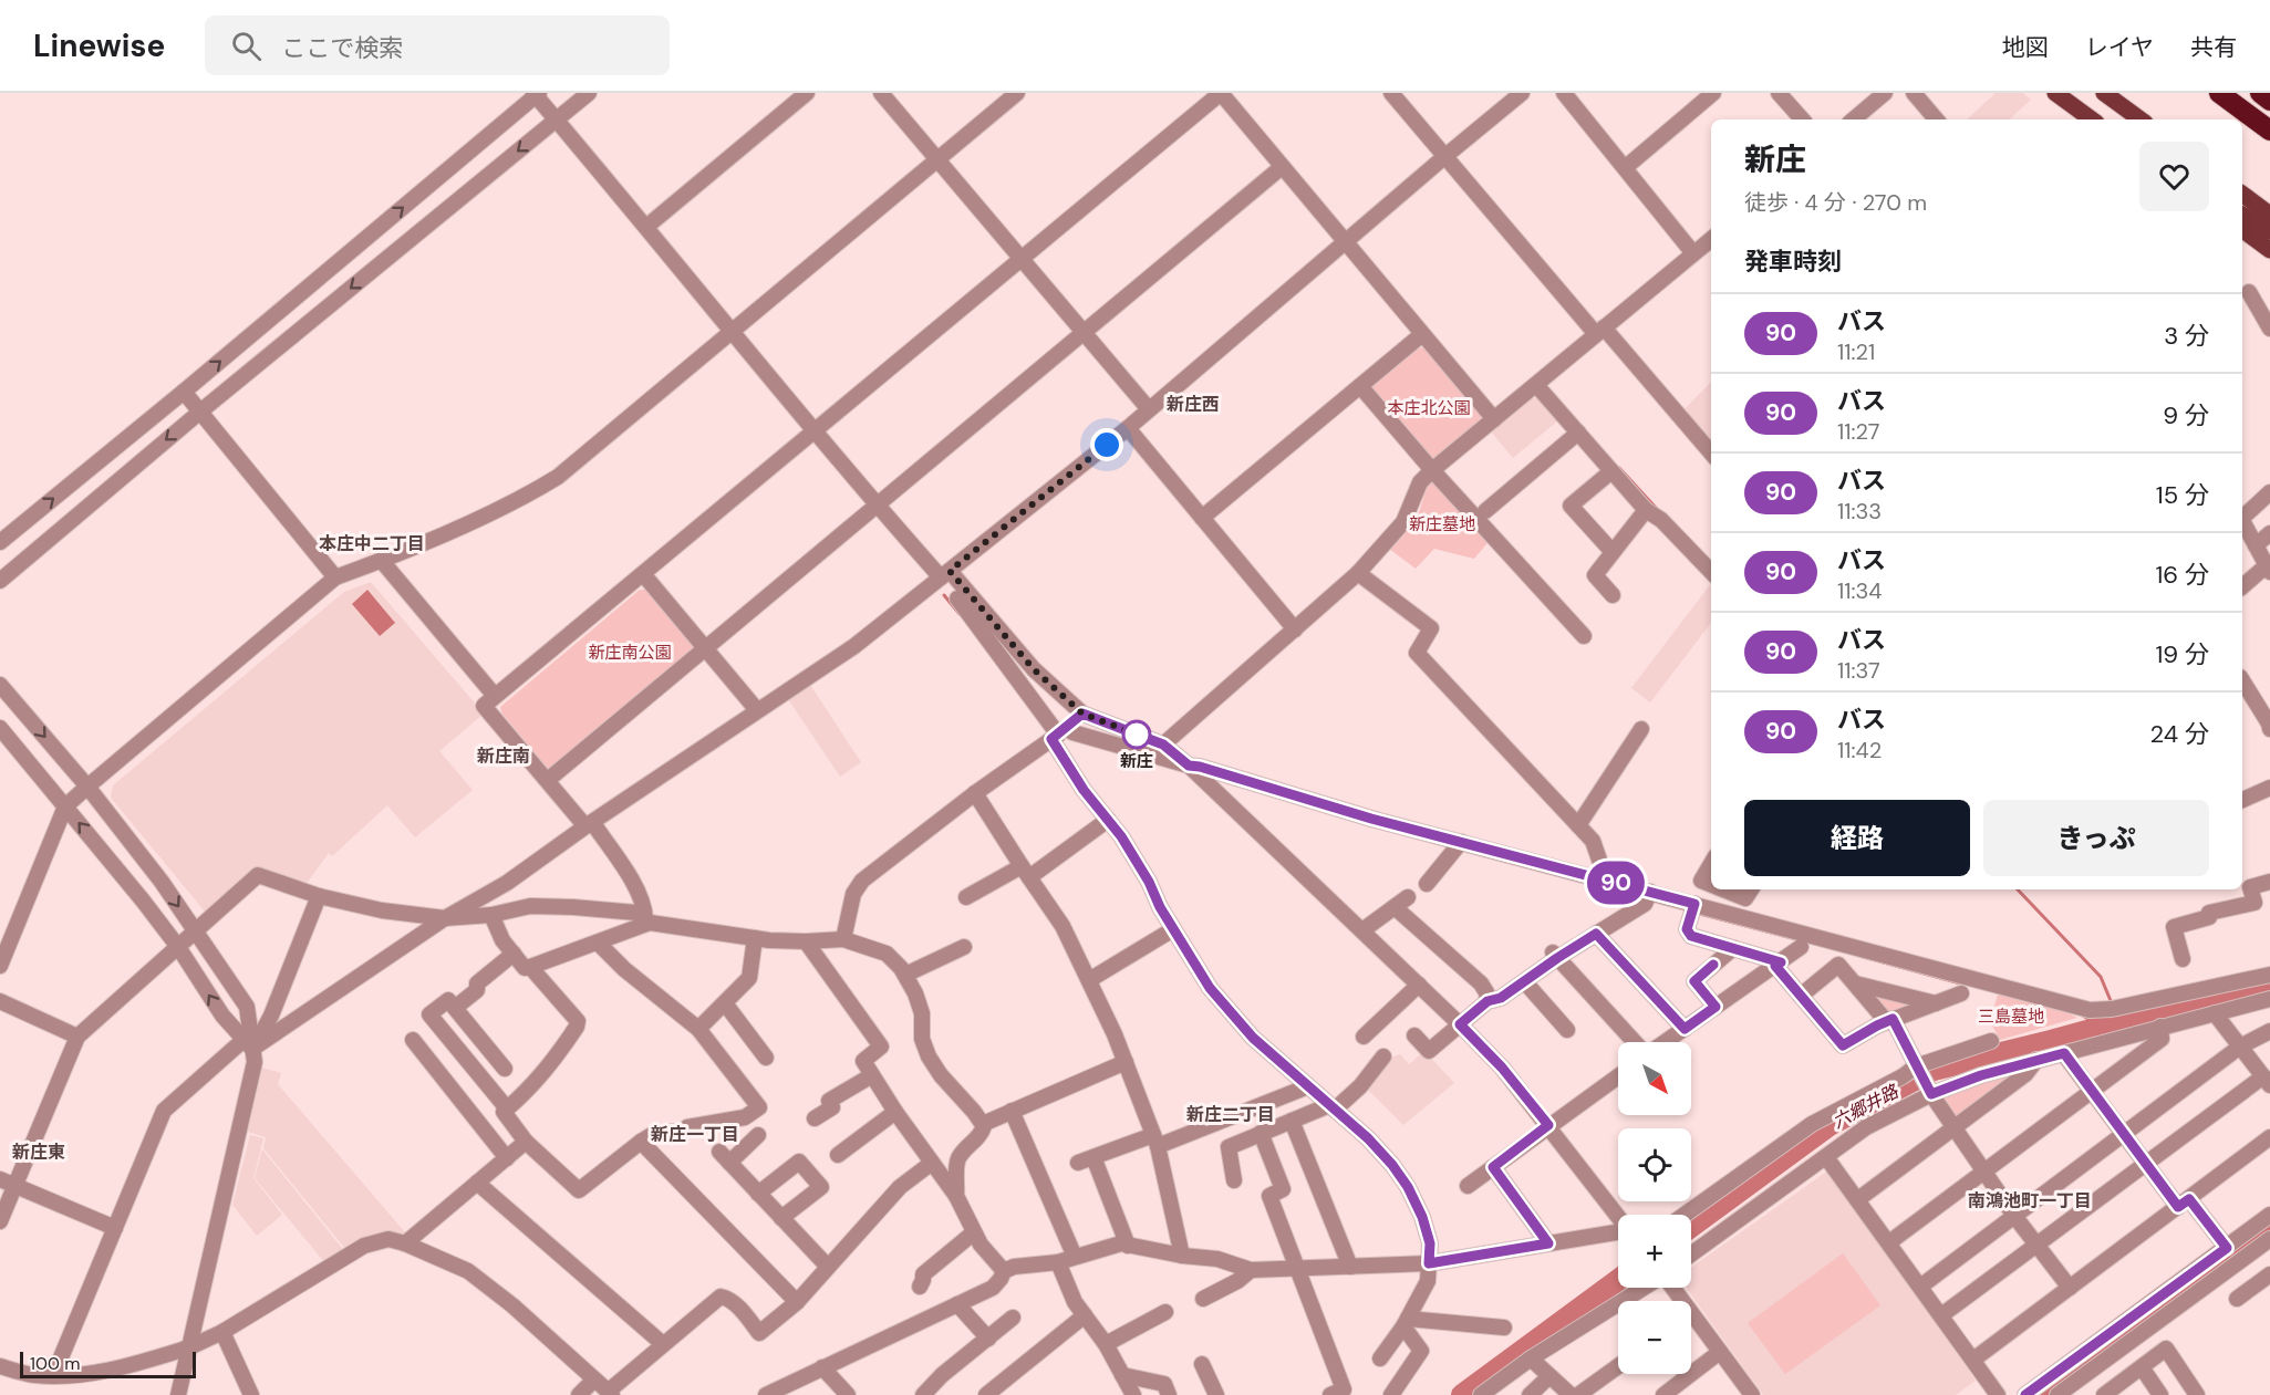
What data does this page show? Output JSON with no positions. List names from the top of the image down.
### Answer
{
  "districts": [
    "新庄西",
    "本庄中二丁目",
    "新庄南",
    "新庄二丁目",
    "新庄一丁目",
    "新庄東",
    "南鴻池町一丁目"
  ],
  "water": ["六郷井路"],
  "parks": [
    "本庄北公園",
    "新庄墓地",
    "新庄南公園",
    "三島墓地"
  ],
  "places": ["新庄"],
  "lines": ["bus line 90"],
  "scale_bar": "100 m",
  "north": "bottom right",
  "page": {
    "header": "Linewise",
    "search": "ここで検索",
    "nav": ["地図", "レイヤ", "共有"],
    "on_map": "90",
    "heading": [
      ["新庄", "徒歩 · 4 分 · 270 m"],
      "発車時刻"
    ],
    "list": [
      {
        "mark": "90",
        "name": "バス",
        "note": "11:21",
        "value": "3 分"
      },
      {
        "mark": "90",
        "name": "バス",
        "note": "11:27",
        "value": "9 分"
      },
      {
        "mark": "90",
        "name": "バス",
        "note": "11:33",
        "value": "15 分"
      },
      {
        "mark": "90",
        "name": "バス",
        "note": "11:34",
        "value": "16 分"
      },
      {
        "mark": "90",
        "name": "バス",
        "note": "11:37",
        "value": "19 分"
      },
      {
        "mark": "90",
        "name": "バス",
        "note": "11:42",
        "value": "24 分"
      }
    ],
    "buttons": ["経路", "きっぷ"],
    "map_buttons": ["+", "−"],
    "scale": "100 m"
  }
}
